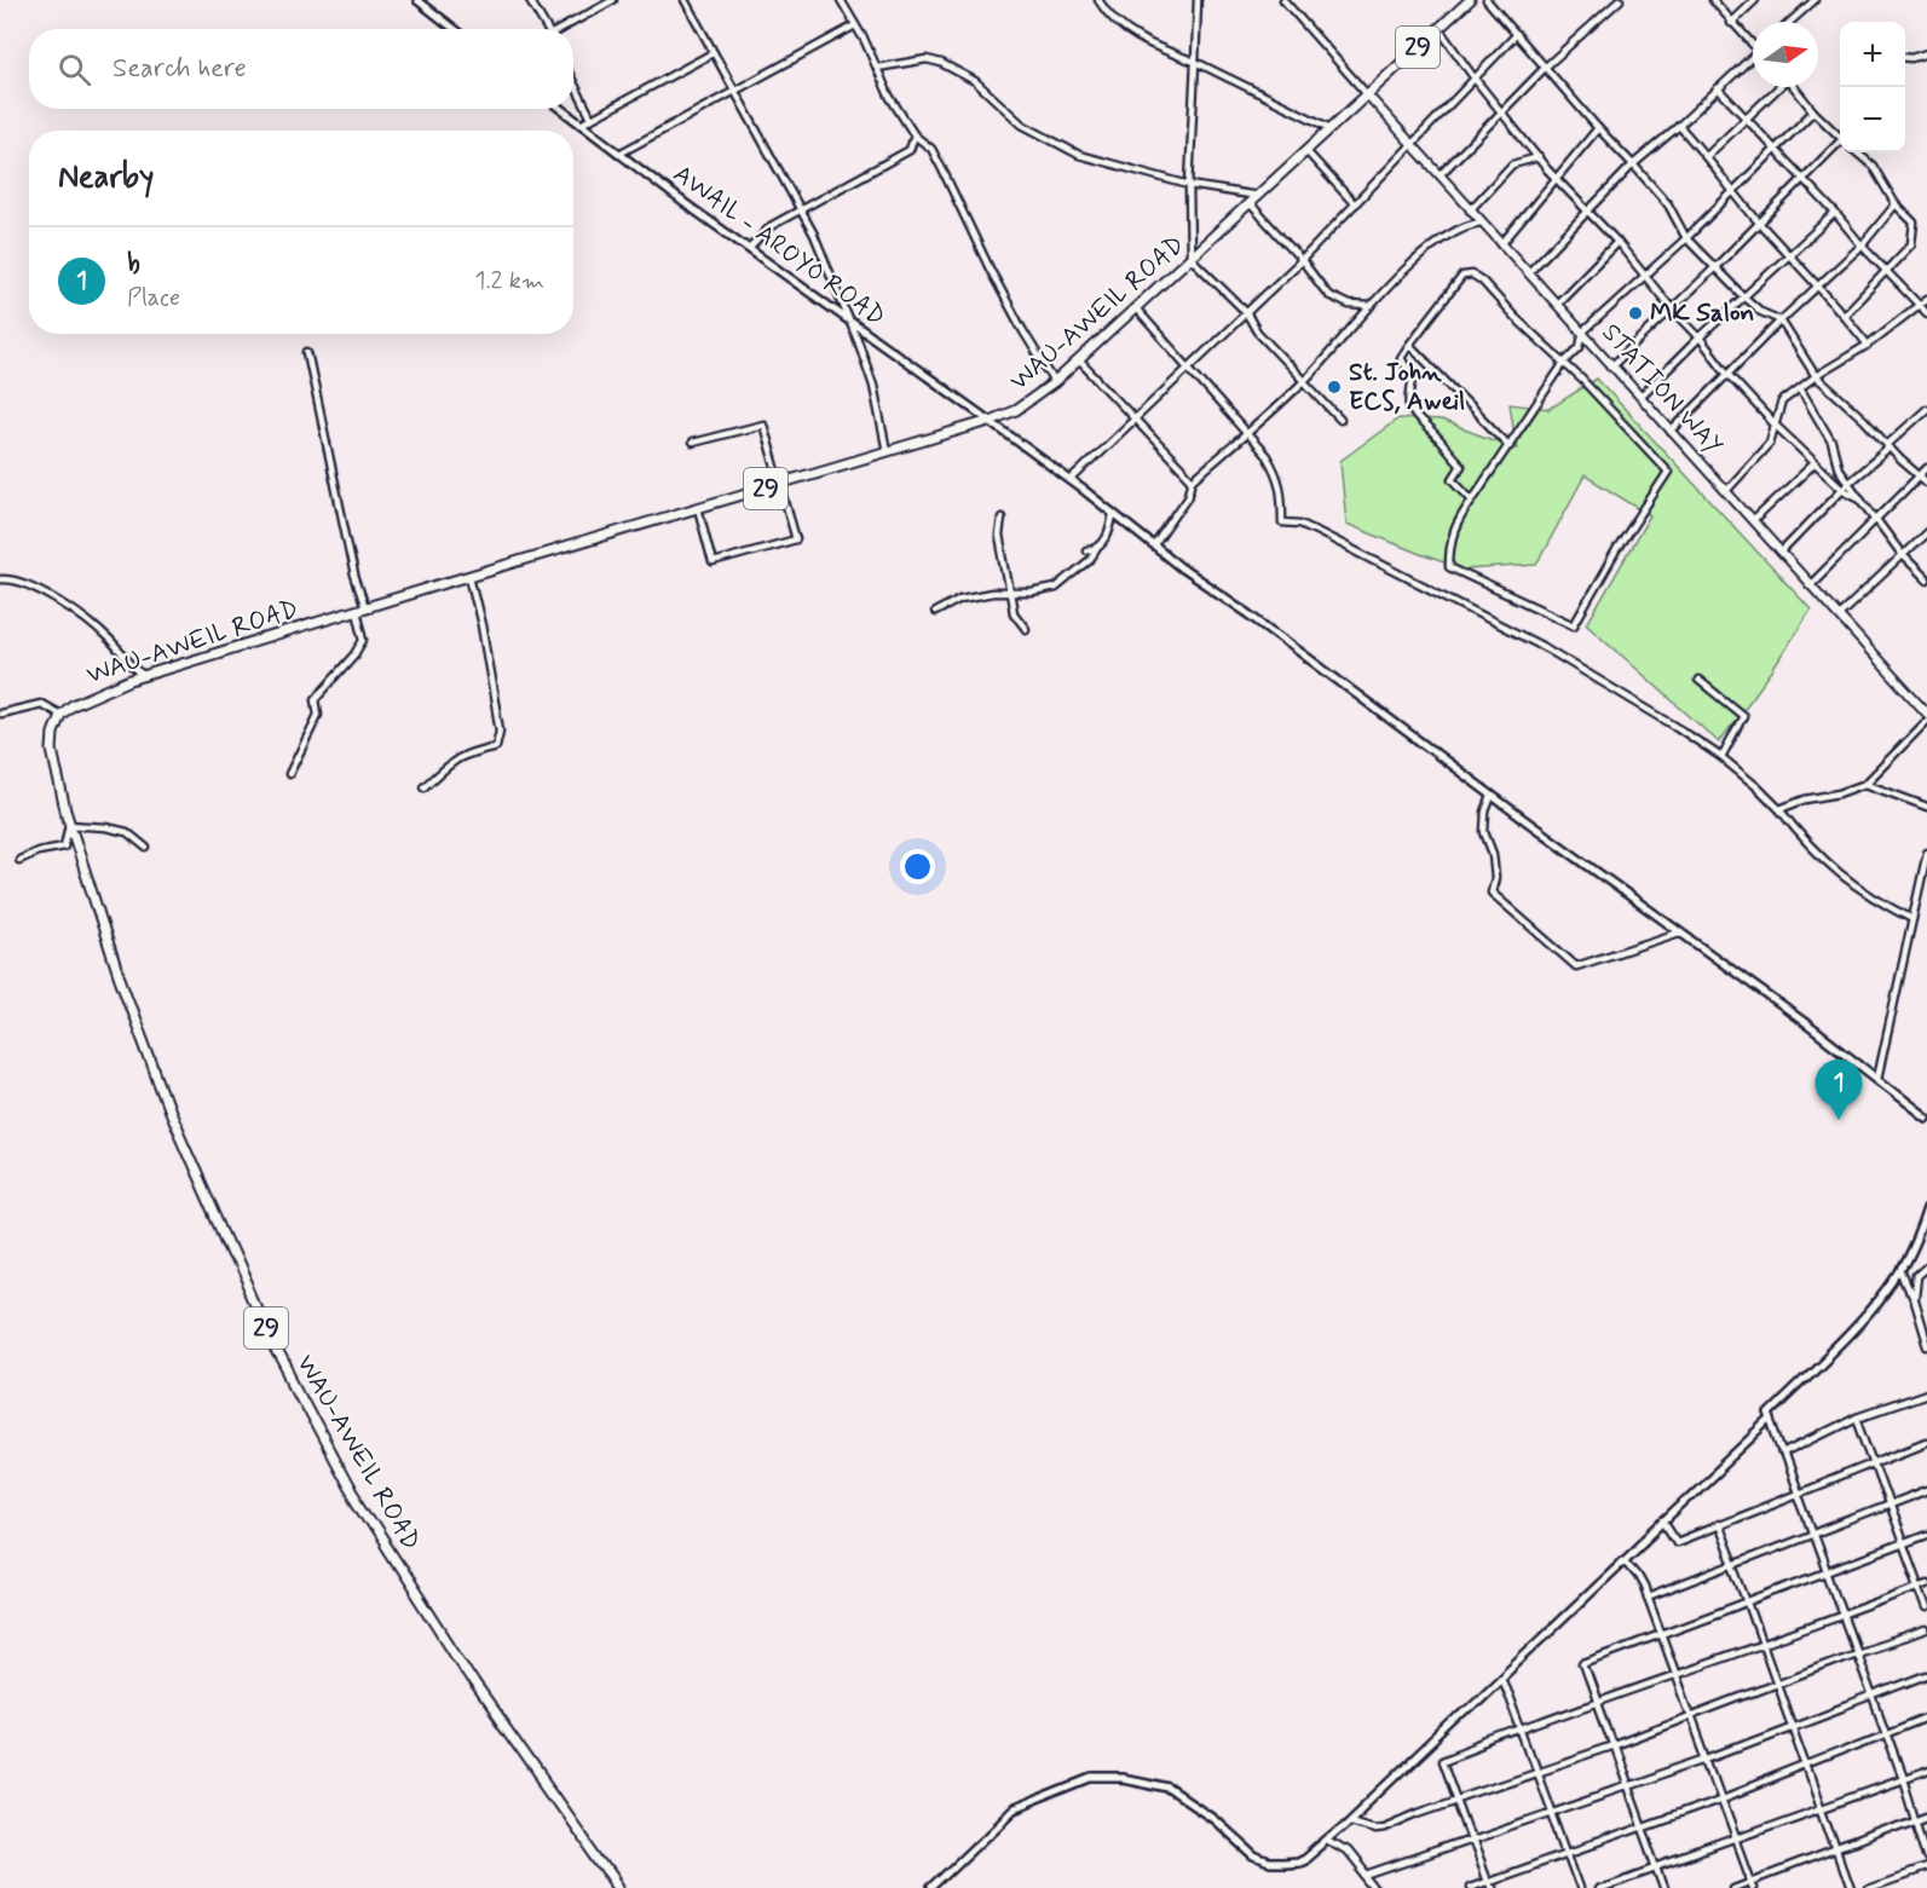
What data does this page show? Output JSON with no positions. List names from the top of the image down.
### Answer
{
  "streets": {
    "main road": ["29", "WAU-AWEIL ROAD", "STATION WAY"],
    "street": ["AWAIL - AROYO ROAD"]
  },
  "crossings": [
    ["AWAIL - AROYO ROAD", "WAU-AWEIL ROAD"],
    ["WAU-AWEIL ROAD", "STATION WAY"]
  ],
  "places": ["MK Salon", "St. John ECS, Aweil"],
  "north": "right",
  "page": {
    "map_buttons": ["+", "−"],
    "search": "Search here",
    "heading": "Nearby",
    "list": [
      {
        "mark": "1",
        "name": "b",
        "note": "Place",
        "value": "1.2 km"
      }
    ],
    "pins": "1"
  }
}
